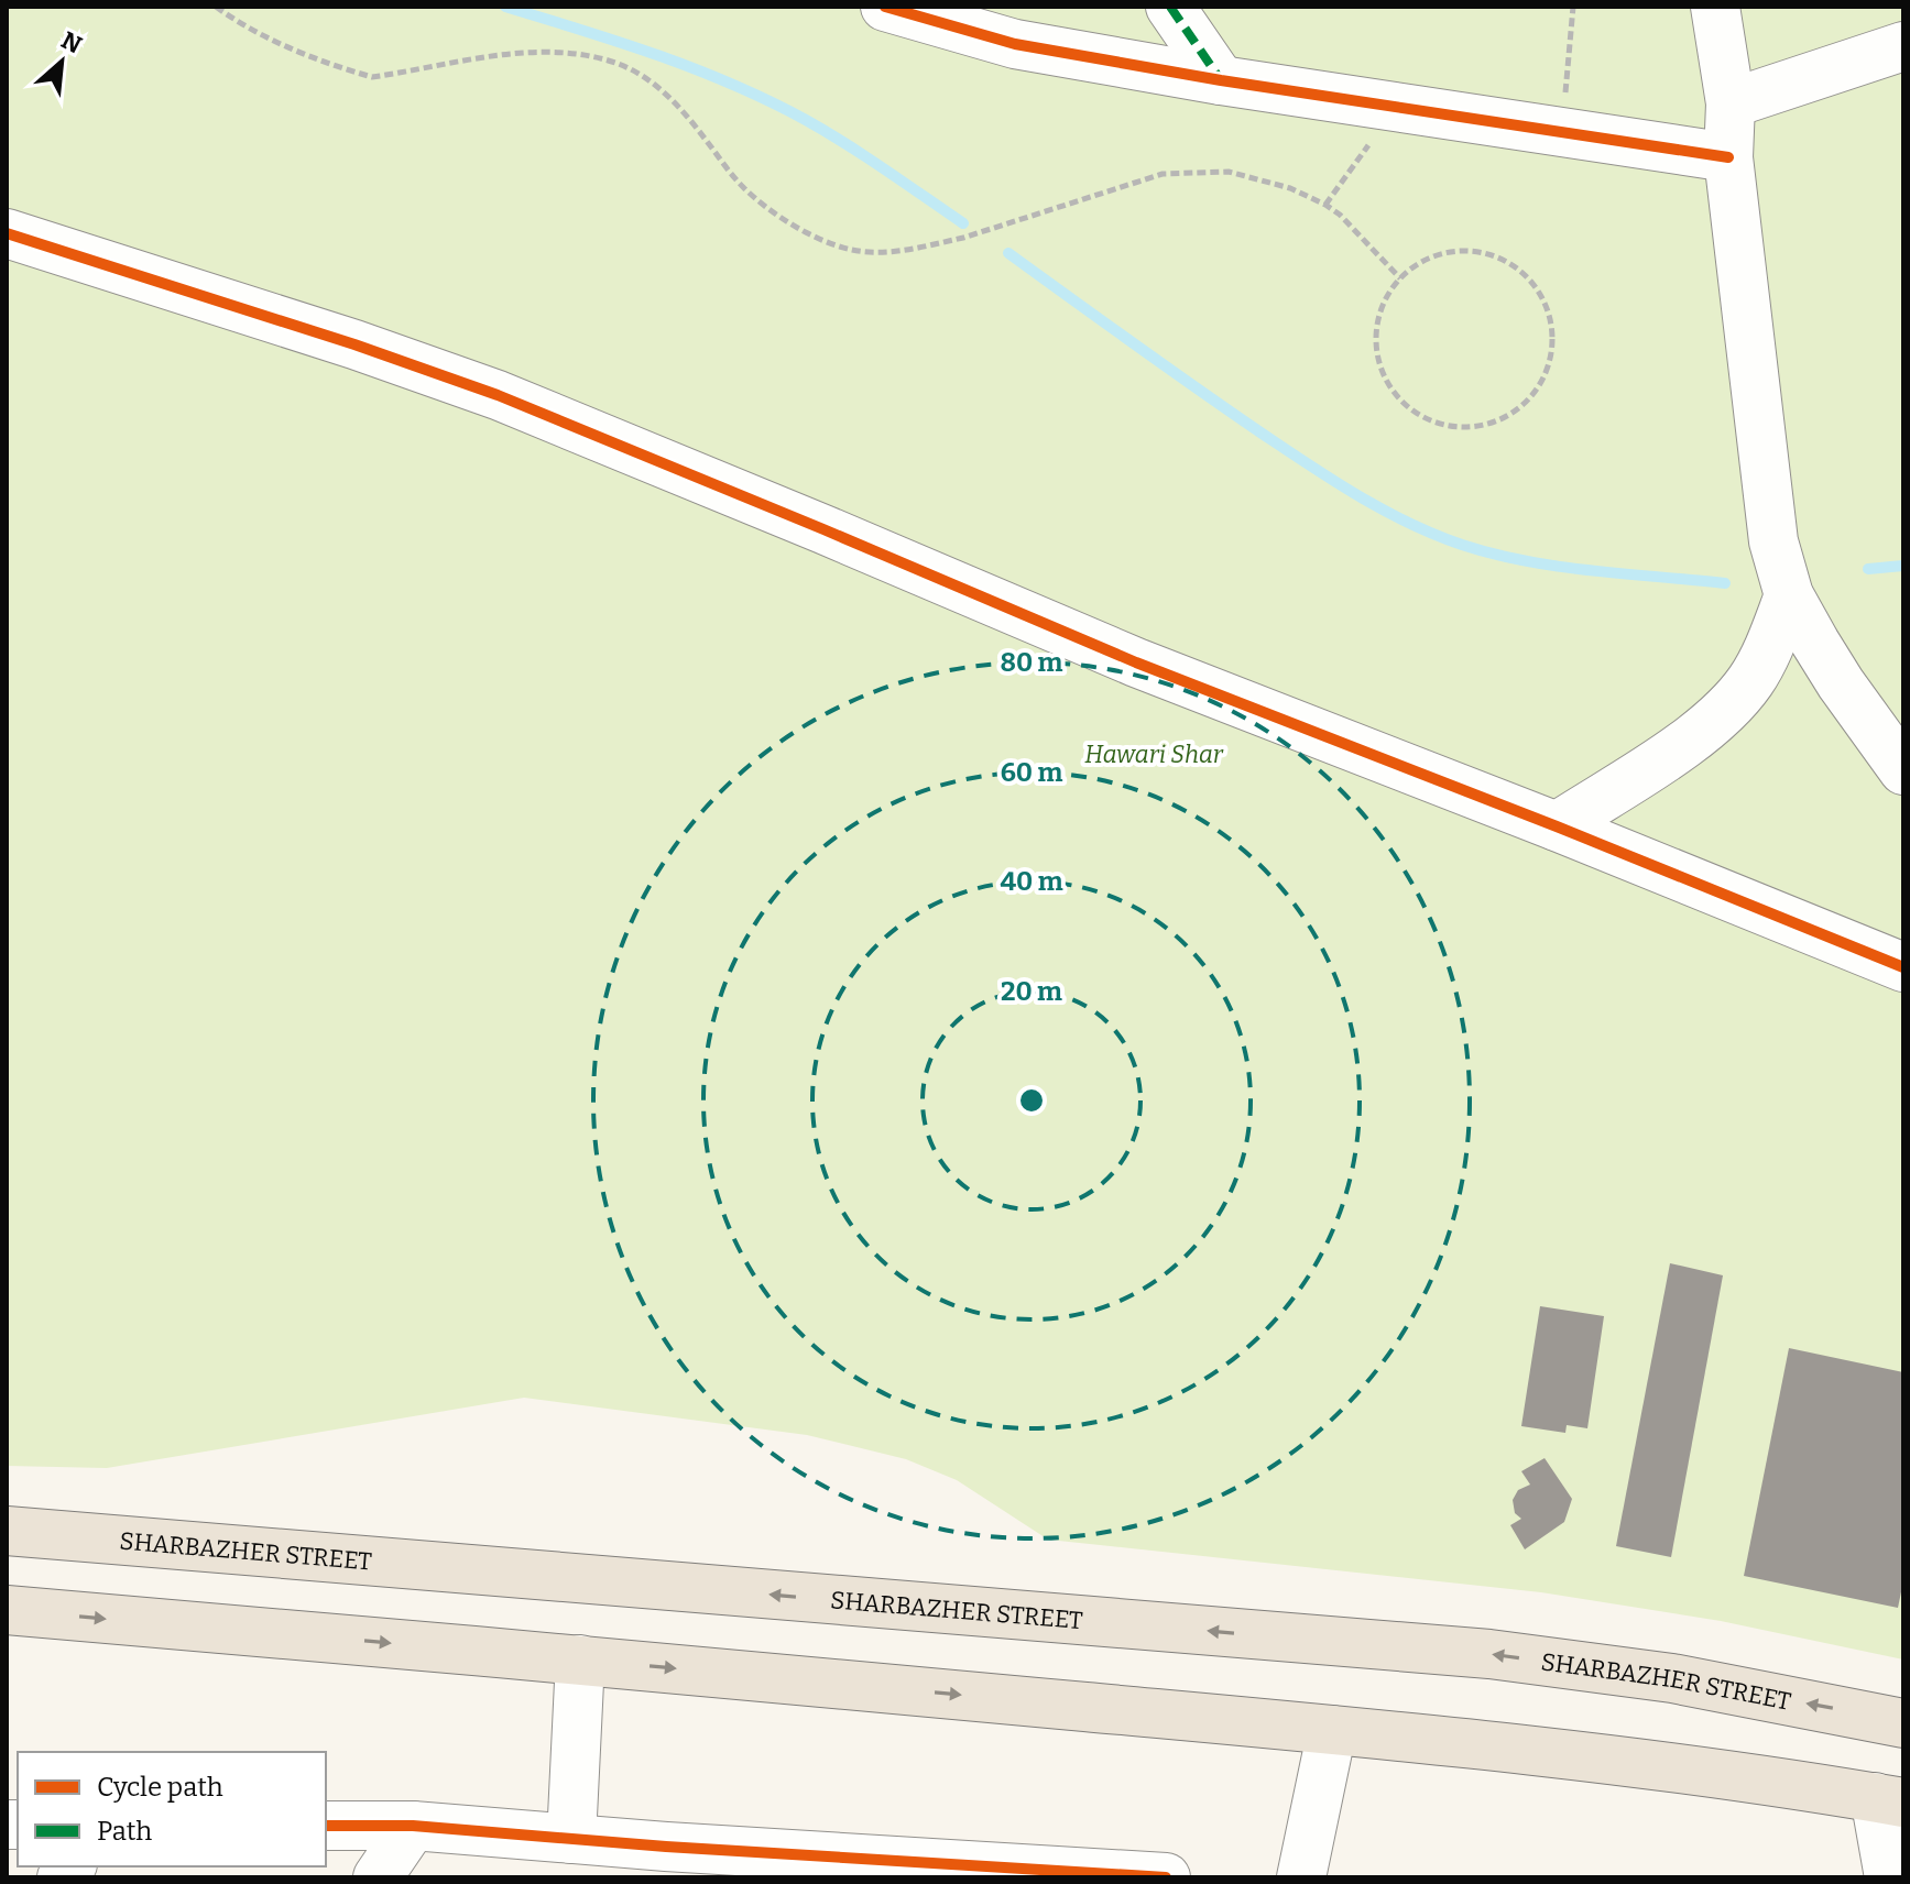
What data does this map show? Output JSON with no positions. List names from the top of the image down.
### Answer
{
  "streets": {
    "main road": ["SHARBAZHER STREET"]
  },
  "parks": ["Hawari Shar"],
  "legend": ["Cycle path", "Path"],
  "north": "top right",
  "rings": [
    "80 m",
    "60 m",
    "40 m",
    "20 m"
  ]
}
